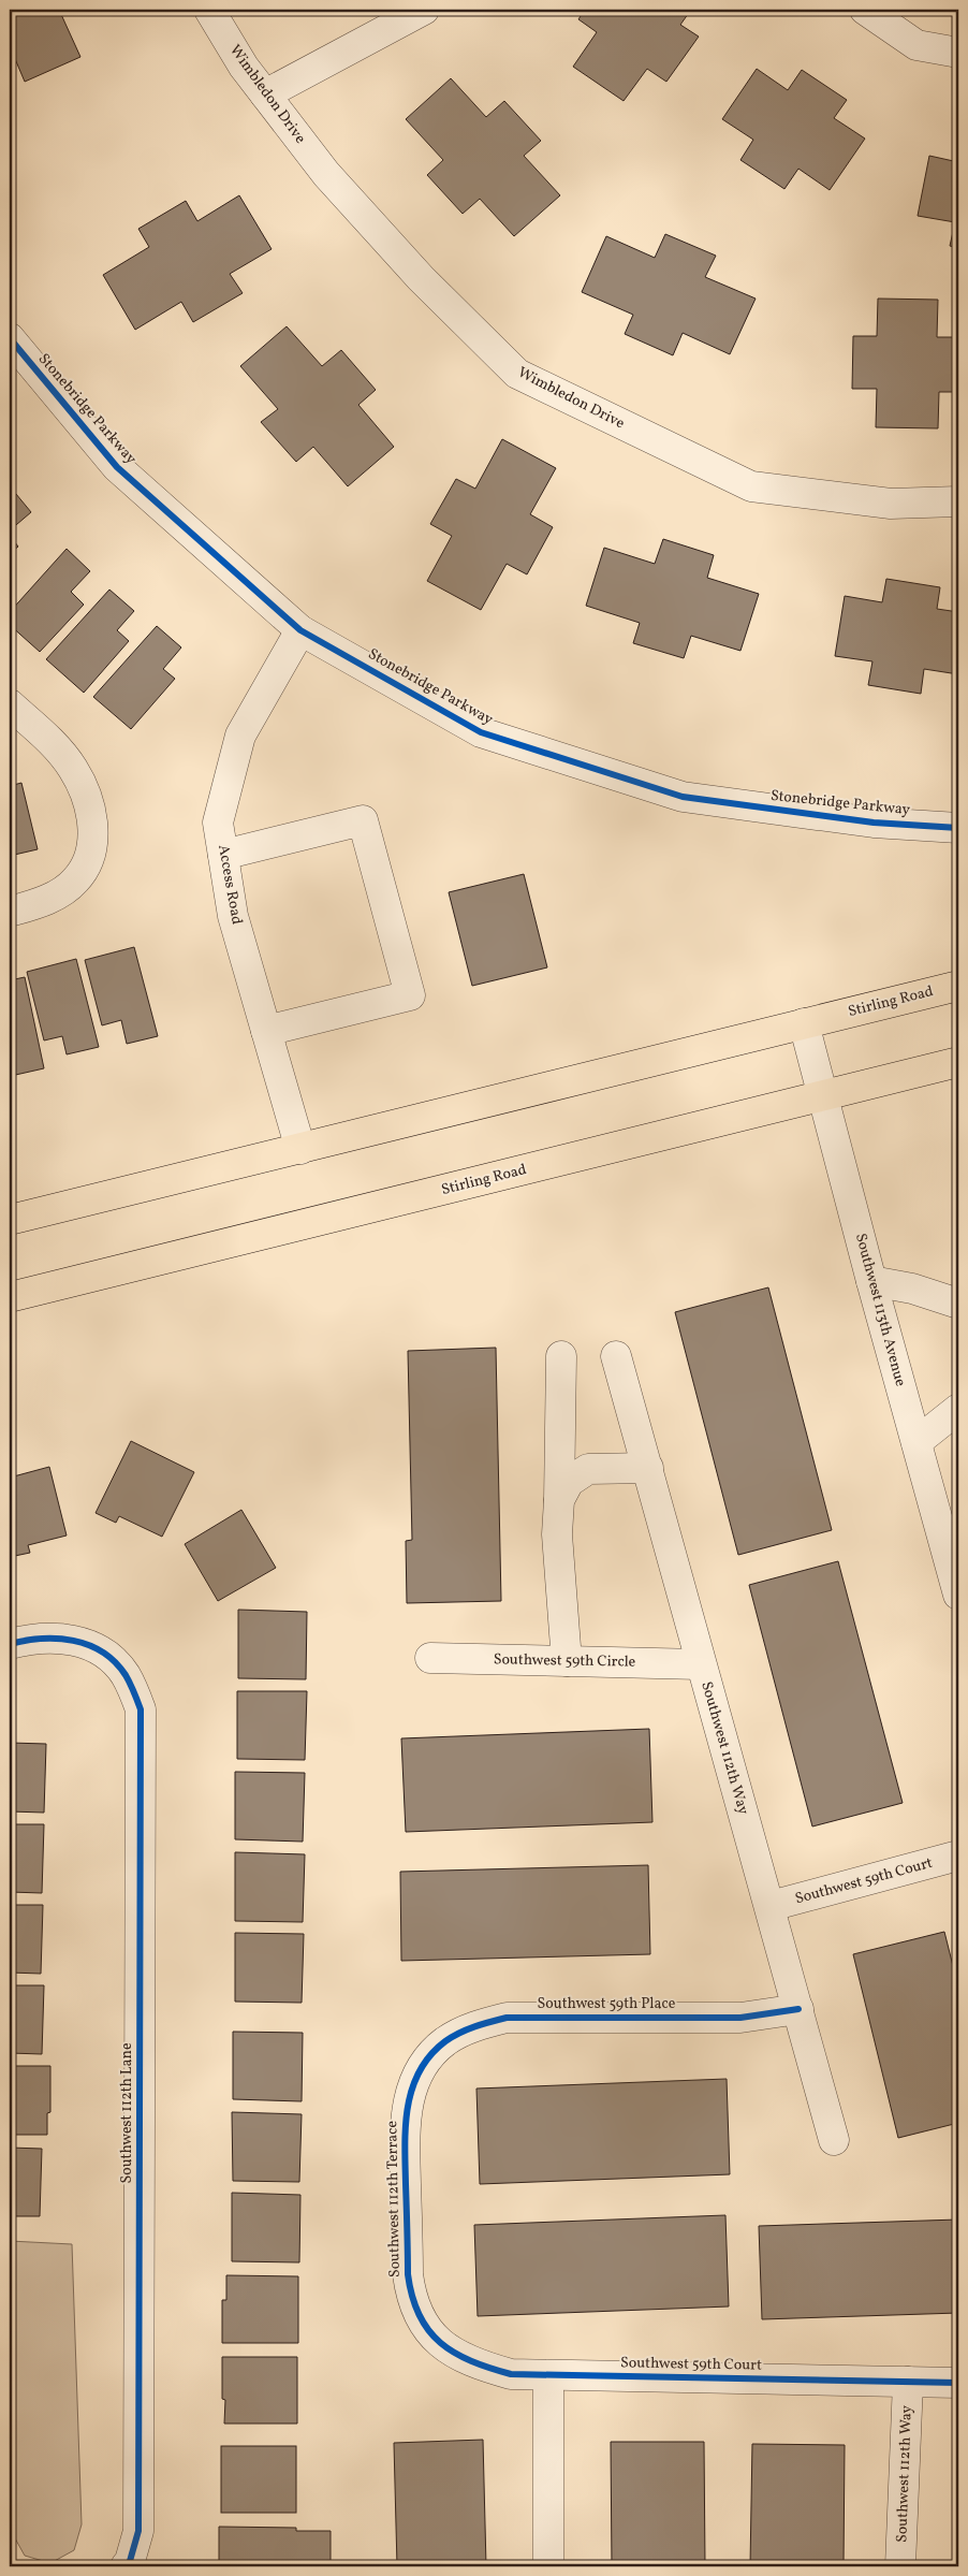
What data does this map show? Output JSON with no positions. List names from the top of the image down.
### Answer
{
  "streets": {
    "main road": ["Stirling Road"],
    "street": [
      "Wimbledon Drive",
      "Stonebridge Parkway",
      "Access Road",
      "Southwest 113th Avenue",
      "Southwest 59th Circle",
      "Southwest 112th Way",
      "Southwest 59th Court",
      "Southwest 59th Place",
      "Southwest 112th Lane",
      "Southwest 112th Terrace"
    ]
  },
  "crossings": [
    ["Stonebridge Parkway", "Access Road"],
    ["Access Road", "Stirling Road"],
    ["Stirling Road", "Southwest 113th Avenue"],
    ["Southwest 59th Circle", "Southwest 112th Way"],
    ["Southwest 112th Way", "Southwest 59th Court"],
    ["Southwest 112th Way", "Southwest 59th Place"],
    ["Southwest 59th Court", "Southwest 112th Terrace"],
    ["Southwest 59th Place", "Southwest 112th Terrace"]
  ]
}
